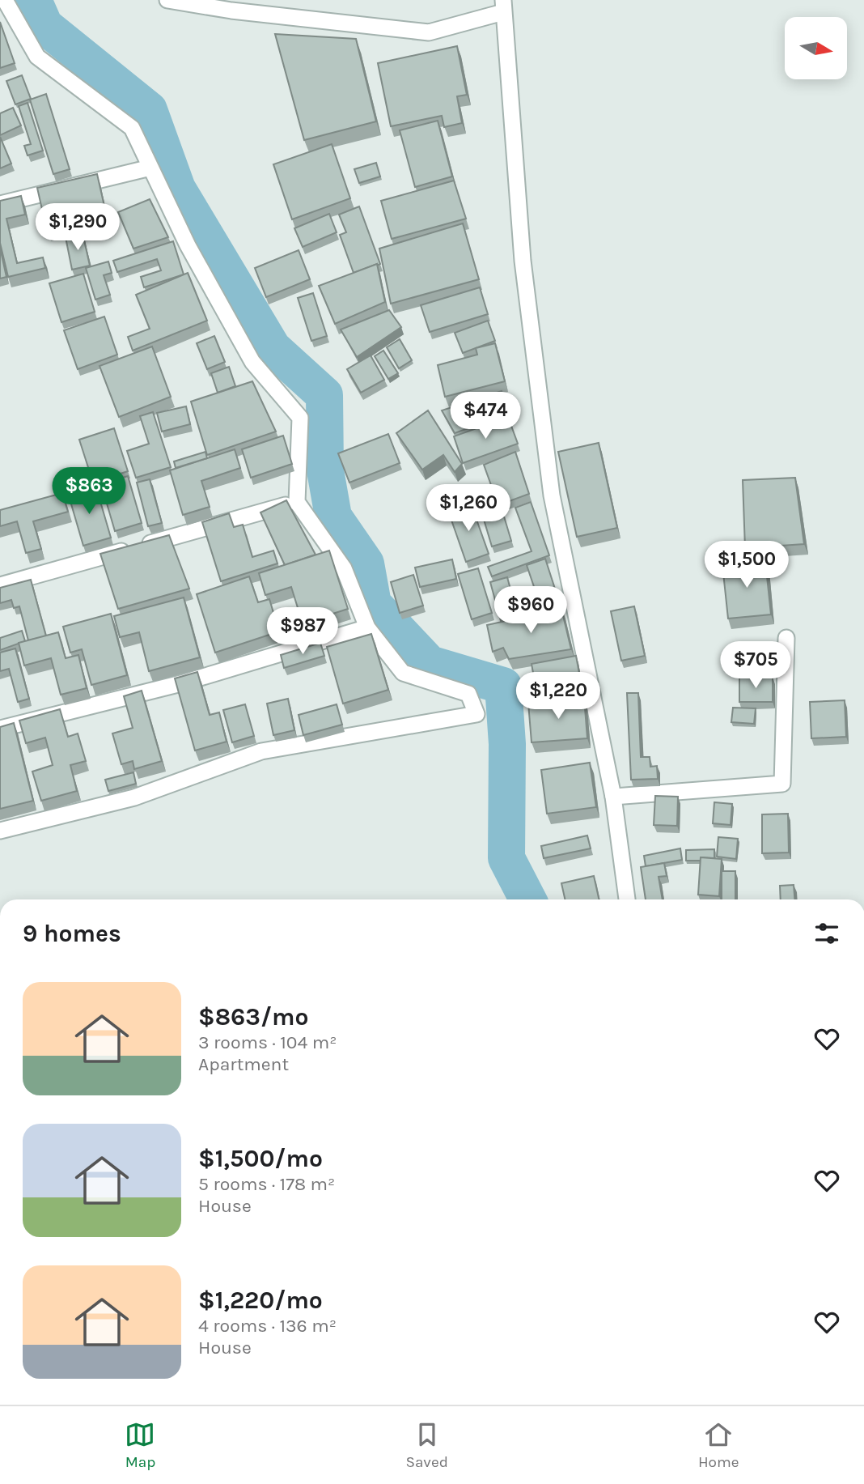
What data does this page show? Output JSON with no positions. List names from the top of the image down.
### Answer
{
  "north": "right",
  "page": {
    "price": [
      "$1,290",
      "$474",
      "$863",
      "$1,260",
      "$1,500",
      "$960",
      "$987",
      "$705",
      "$1,220"
    ],
    "heading": "9 homes",
    "list": [
      {
        "name": "$863/mo",
        "note": "3 rooms · 104 m² · Apartment"
      },
      {
        "name": "$1,500/mo",
        "note": "5 rooms · 178 m² · House"
      },
      {
        "name": "$1,220/mo",
        "note": "4 rooms · 136 m² · House"
      }
    ],
    "tabs": ["Map", "Saved", "Home"]
  }
}
